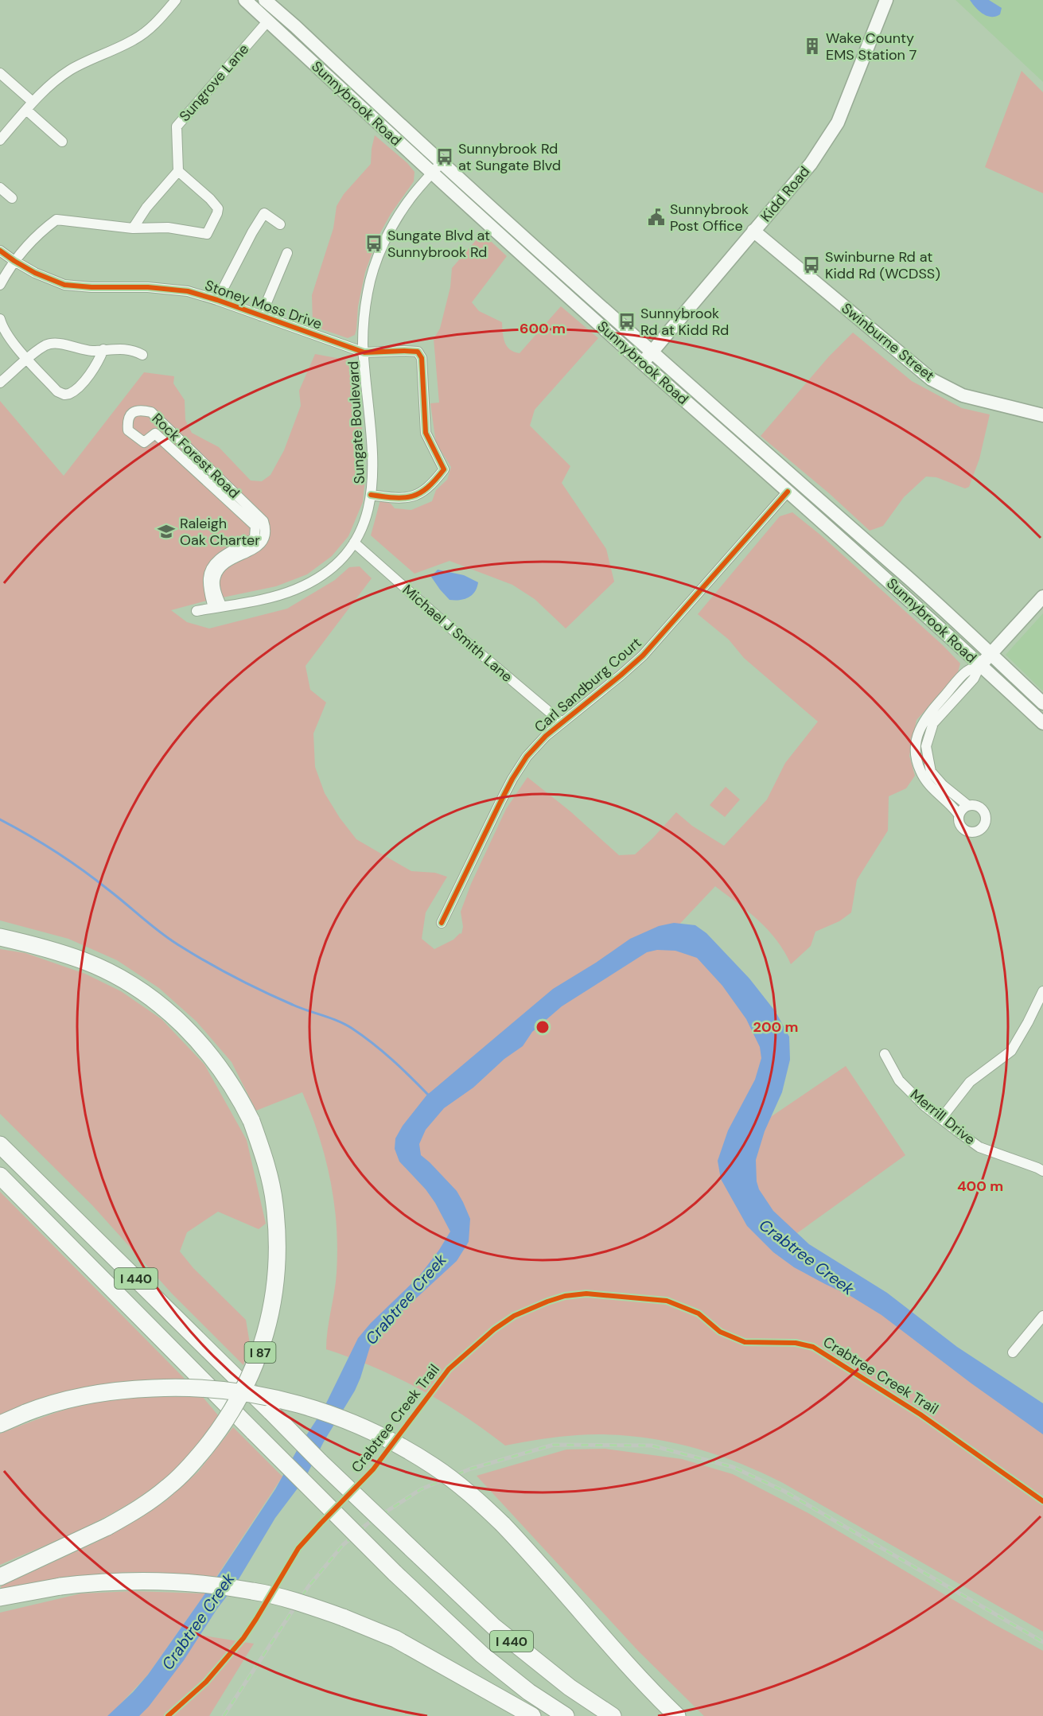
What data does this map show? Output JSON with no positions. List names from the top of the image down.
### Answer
{
  "streets": {
    "highway": ["I 440", "I 87"],
    "main road": ["Sunnybrook Road", "Kidd Road", "Swinburne Street"],
    "street": [
      "Sungrove Lane",
      "Stoney Moss Drive",
      "Sungate Boulevard",
      "Rock Forest Road",
      "Michael J Smith Lane",
      "Carl Sandburg Court",
      "Merrill Drive"
    ],
    "cycle path": ["Crabtree Creek Trail"]
  },
  "crossings": [
    ["Sungrove Lane", "Sunnybrook Road"],
    ["Sunnybrook Road", "Kidd Road"],
    ["Sunnybrook Road", "Sungate Boulevard"],
    ["Sunnybrook Road", "Carl Sandburg Court"],
    ["Kidd Road", "Swinburne Street"],
    ["Stoney Moss Drive", "Sungate Boulevard"],
    ["Sungate Boulevard", "Rock Forest Road"],
    ["Sungate Boulevard", "Michael J Smith Lane"],
    ["Michael J Smith Lane", "Carl Sandburg Court"]
  ],
  "water": ["Crabtree Creek"],
  "places": {
    "building": ["Wake County EMS Station 7"],
    "bus stop": [
      "Sunnybrook Rd at Sungate Blvd",
      "Sungate Blvd at Sunnybrook Rd",
      "Swinburne Rd at Kidd Rd (WCDSS)",
      "Sunnybrook Rd at Kidd Rd"
    ],
    "public building": ["Sunnybrook Post Office"],
    "school or university": ["Raleigh Oak Charter"]
  },
  "rings": ["600 m", "200 m", "400 m"]
}
